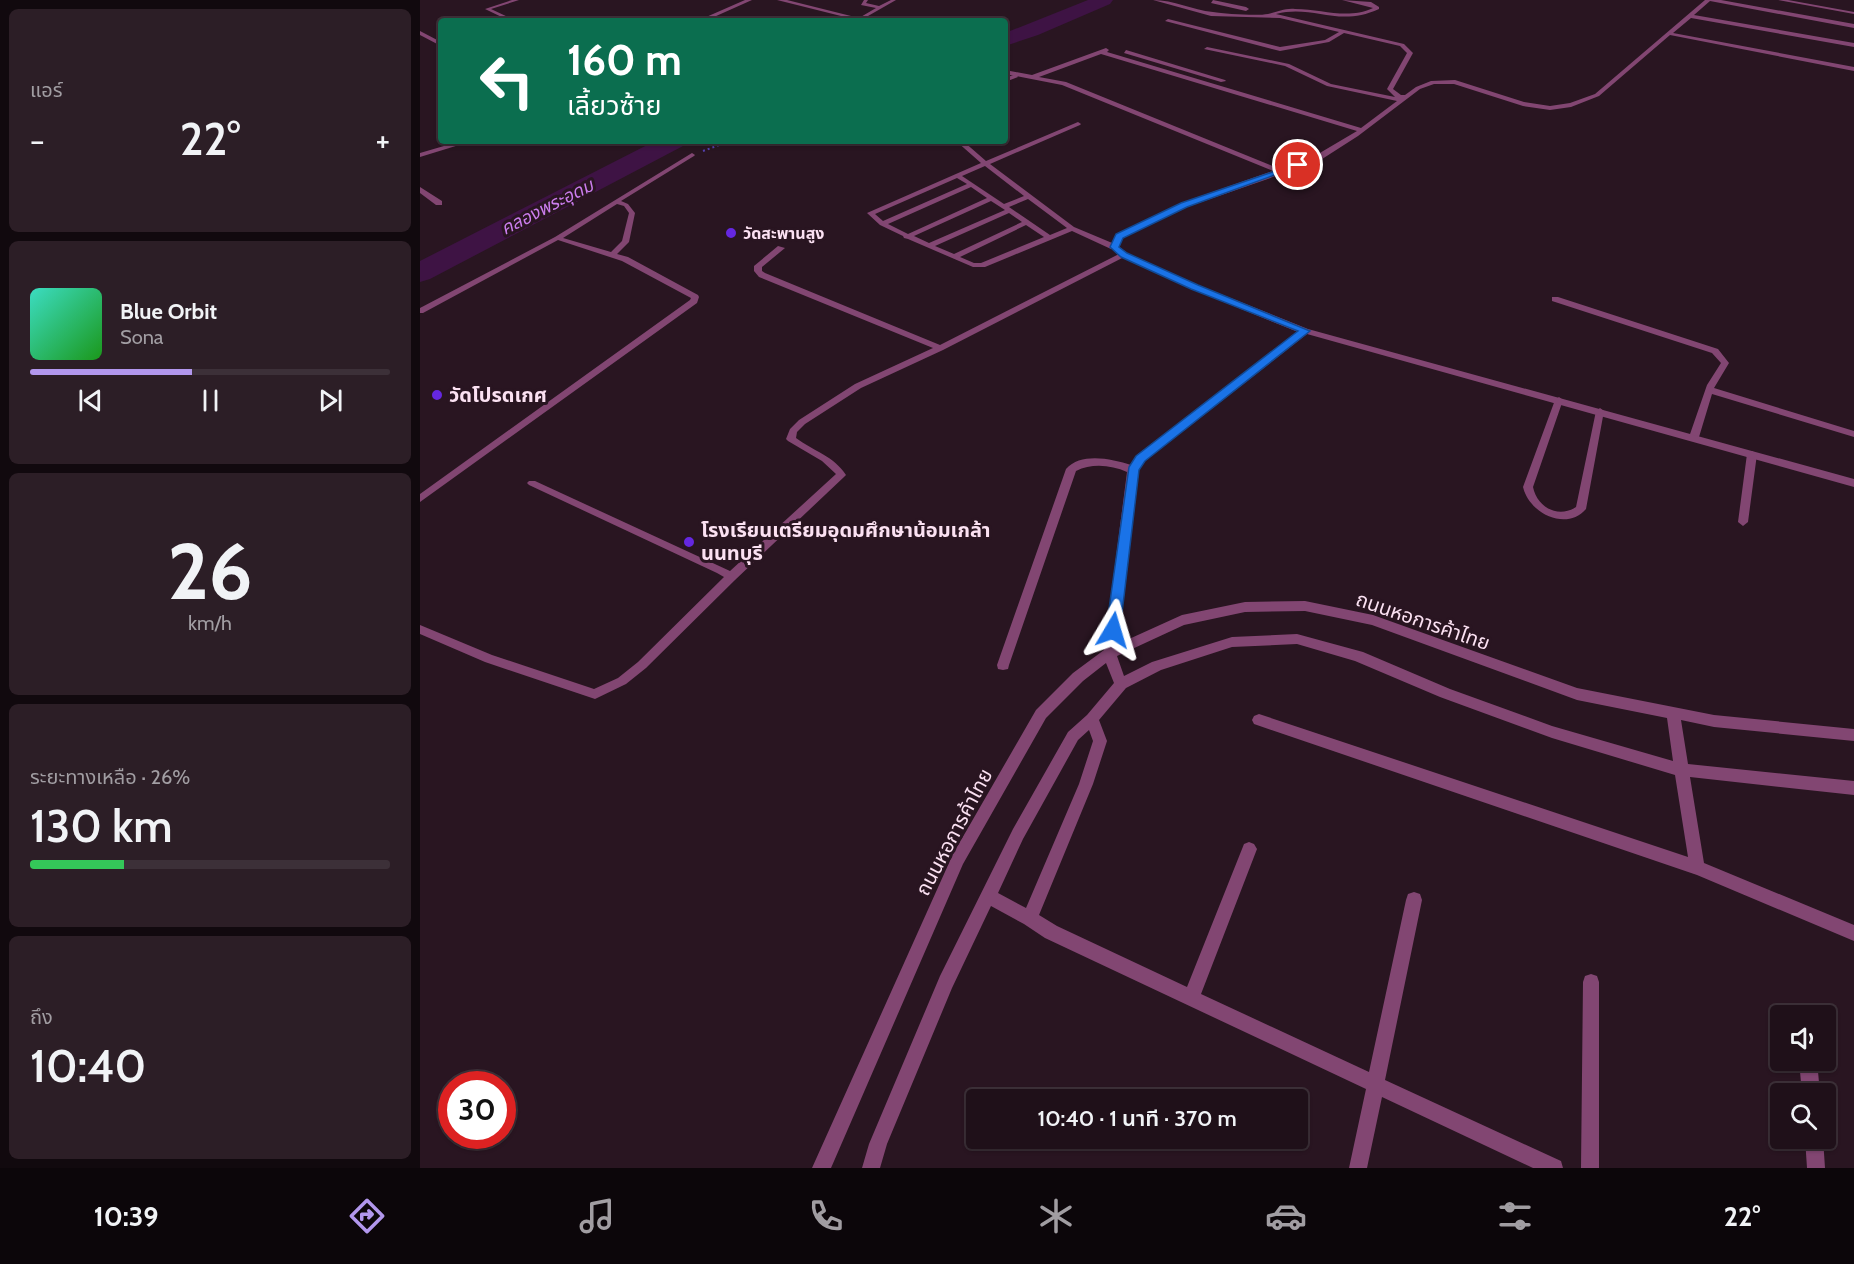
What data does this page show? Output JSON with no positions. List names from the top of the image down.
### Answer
{
  "streets": {
    "street": ["ถนนหอการค้าไทย"]
  },
  "water": ["คลองพระอุดม"],
  "places": ["วัดสะพานสูง", "วัดโปรดเกศ", "โรงเรียนเตรียมอุดมศึกษาน้อมเกล้า นนทบุรี"],
  "page": {
    "tile": [
      "แอร์",
      ["26", "km/h"],
      ["ระยะทางเหลือ · 26%", "130 km"],
      ["ถึง", "10:40"]
    ],
    "turn": ["160 m", "เลี้ยวซ้าย"],
    "heat": ["−", "22°", "+"],
    "song": ["Blue Orbit", "Sona"],
    "limit": "30",
    "trip": "10:40 · 1 นาที · 370 m",
    "tabs": ["10:39", "22°"]
  }
}
